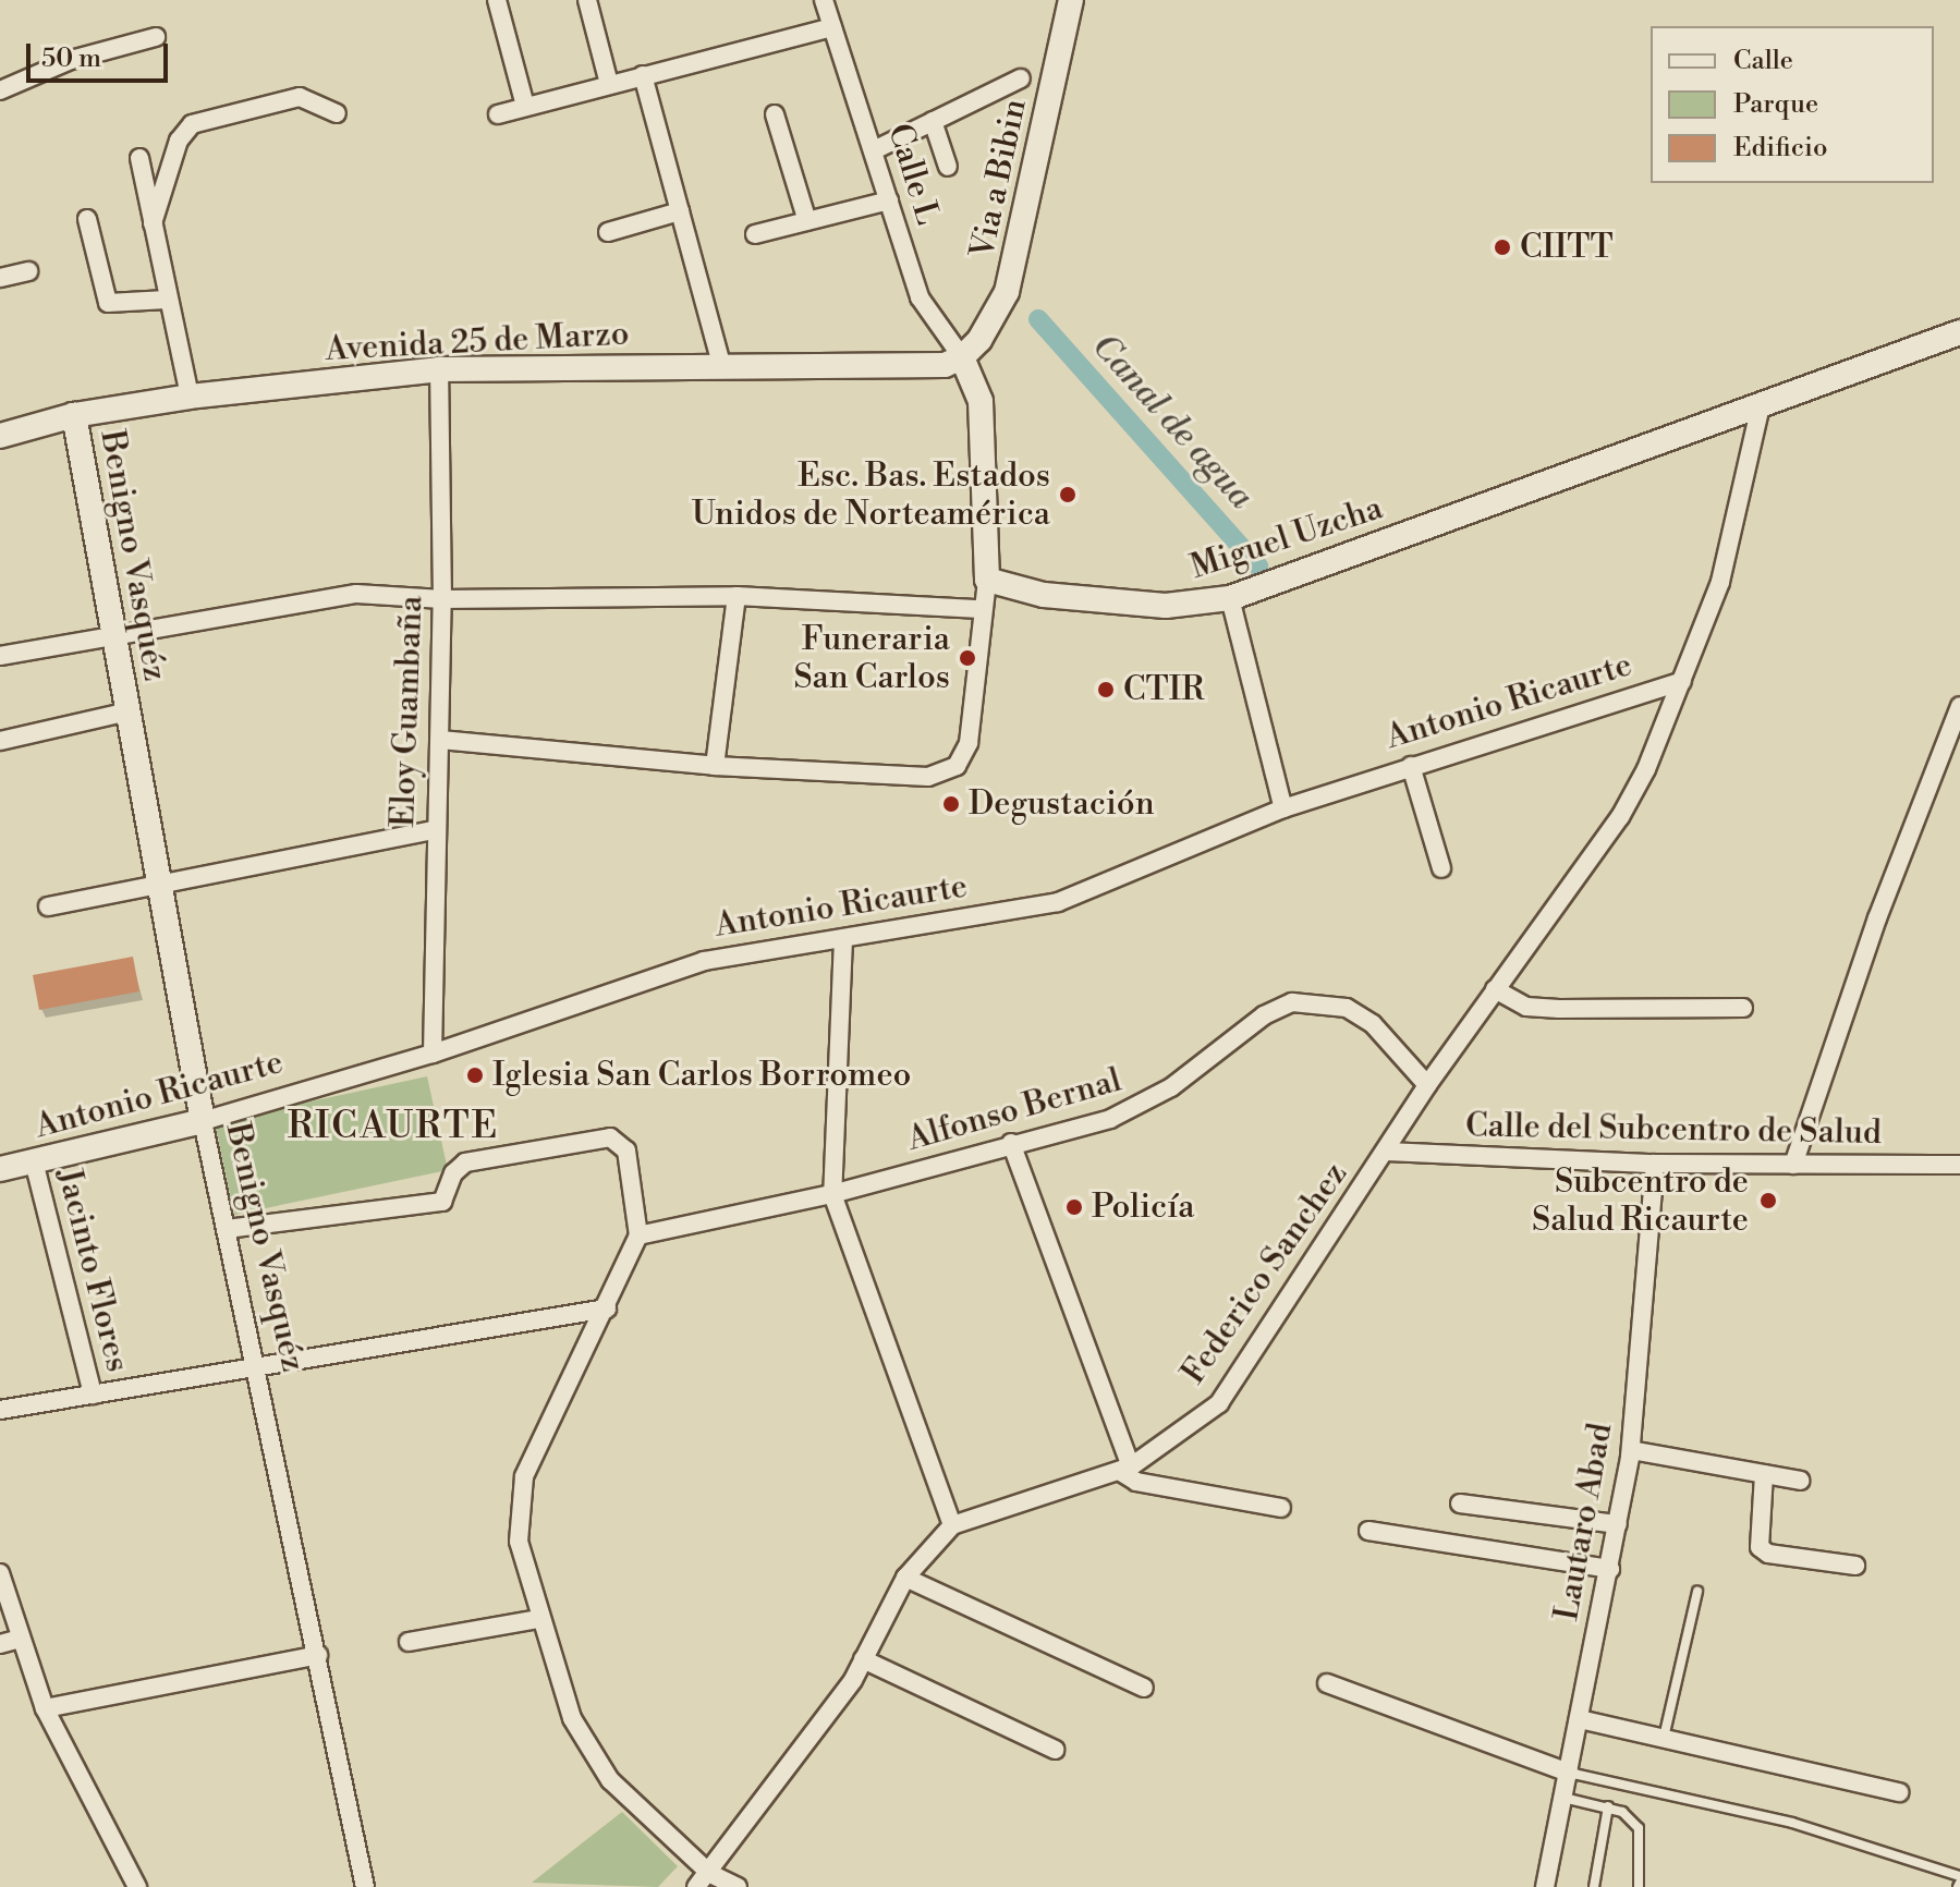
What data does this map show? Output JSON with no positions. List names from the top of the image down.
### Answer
{
  "streets": {
    "main road": [
      "Via a Bibin",
      "Avenida 25 de Marzo",
      "Miguel Uzcha",
      "Benigno Vasquéz",
      "Antonio Ricaurte"
    ],
    "street": [
      "Calle L",
      "Eloy Guambaña",
      "Alfonso Bernal",
      "Calle del Subcentro de Salud",
      "Jacinto Flores",
      "Federico Sanchez",
      "Lautaro Abad"
    ]
  },
  "crossings": [
    ["Calle L", "Via a Bibin"],
    ["Calle L", "Avenida 25 de Marzo"],
    ["Via a Bibin", "Avenida 25 de Marzo"],
    ["Avenida 25 de Marzo", "Benigno Vasquéz"],
    ["Avenida 25 de Marzo", "Eloy Guambaña"],
    ["Miguel Uzcha", "Federico Sanchez"],
    ["Benigno Vasquéz", "Antonio Ricaurte"],
    ["Antonio Ricaurte", "Eloy Guambaña"],
    ["Antonio Ricaurte", "Jacinto Flores"],
    ["Antonio Ricaurte", "Federico Sanchez"],
    ["Alfonso Bernal", "Federico Sanchez"],
    ["Calle del Subcentro de Salud", "Federico Sanchez"],
    ["Calle del Subcentro de Salud", "Lautaro Abad"]
  ],
  "districts": ["RICAURTE"],
  "water": ["Canal de agua"],
  "places": [
    "CIITT",
    "Esc. Bas. Estados Unidos de Norteamérica",
    "Funeraria San Carlos",
    "CTIR",
    "Degustación",
    "Iglesia San Carlos Borromeo",
    "Subcentro de Salud Ricaurte",
    "Policía"
  ],
  "legend": ["Calle", "Parque", "Edificio"],
  "scale_bar": "50 m"
}
